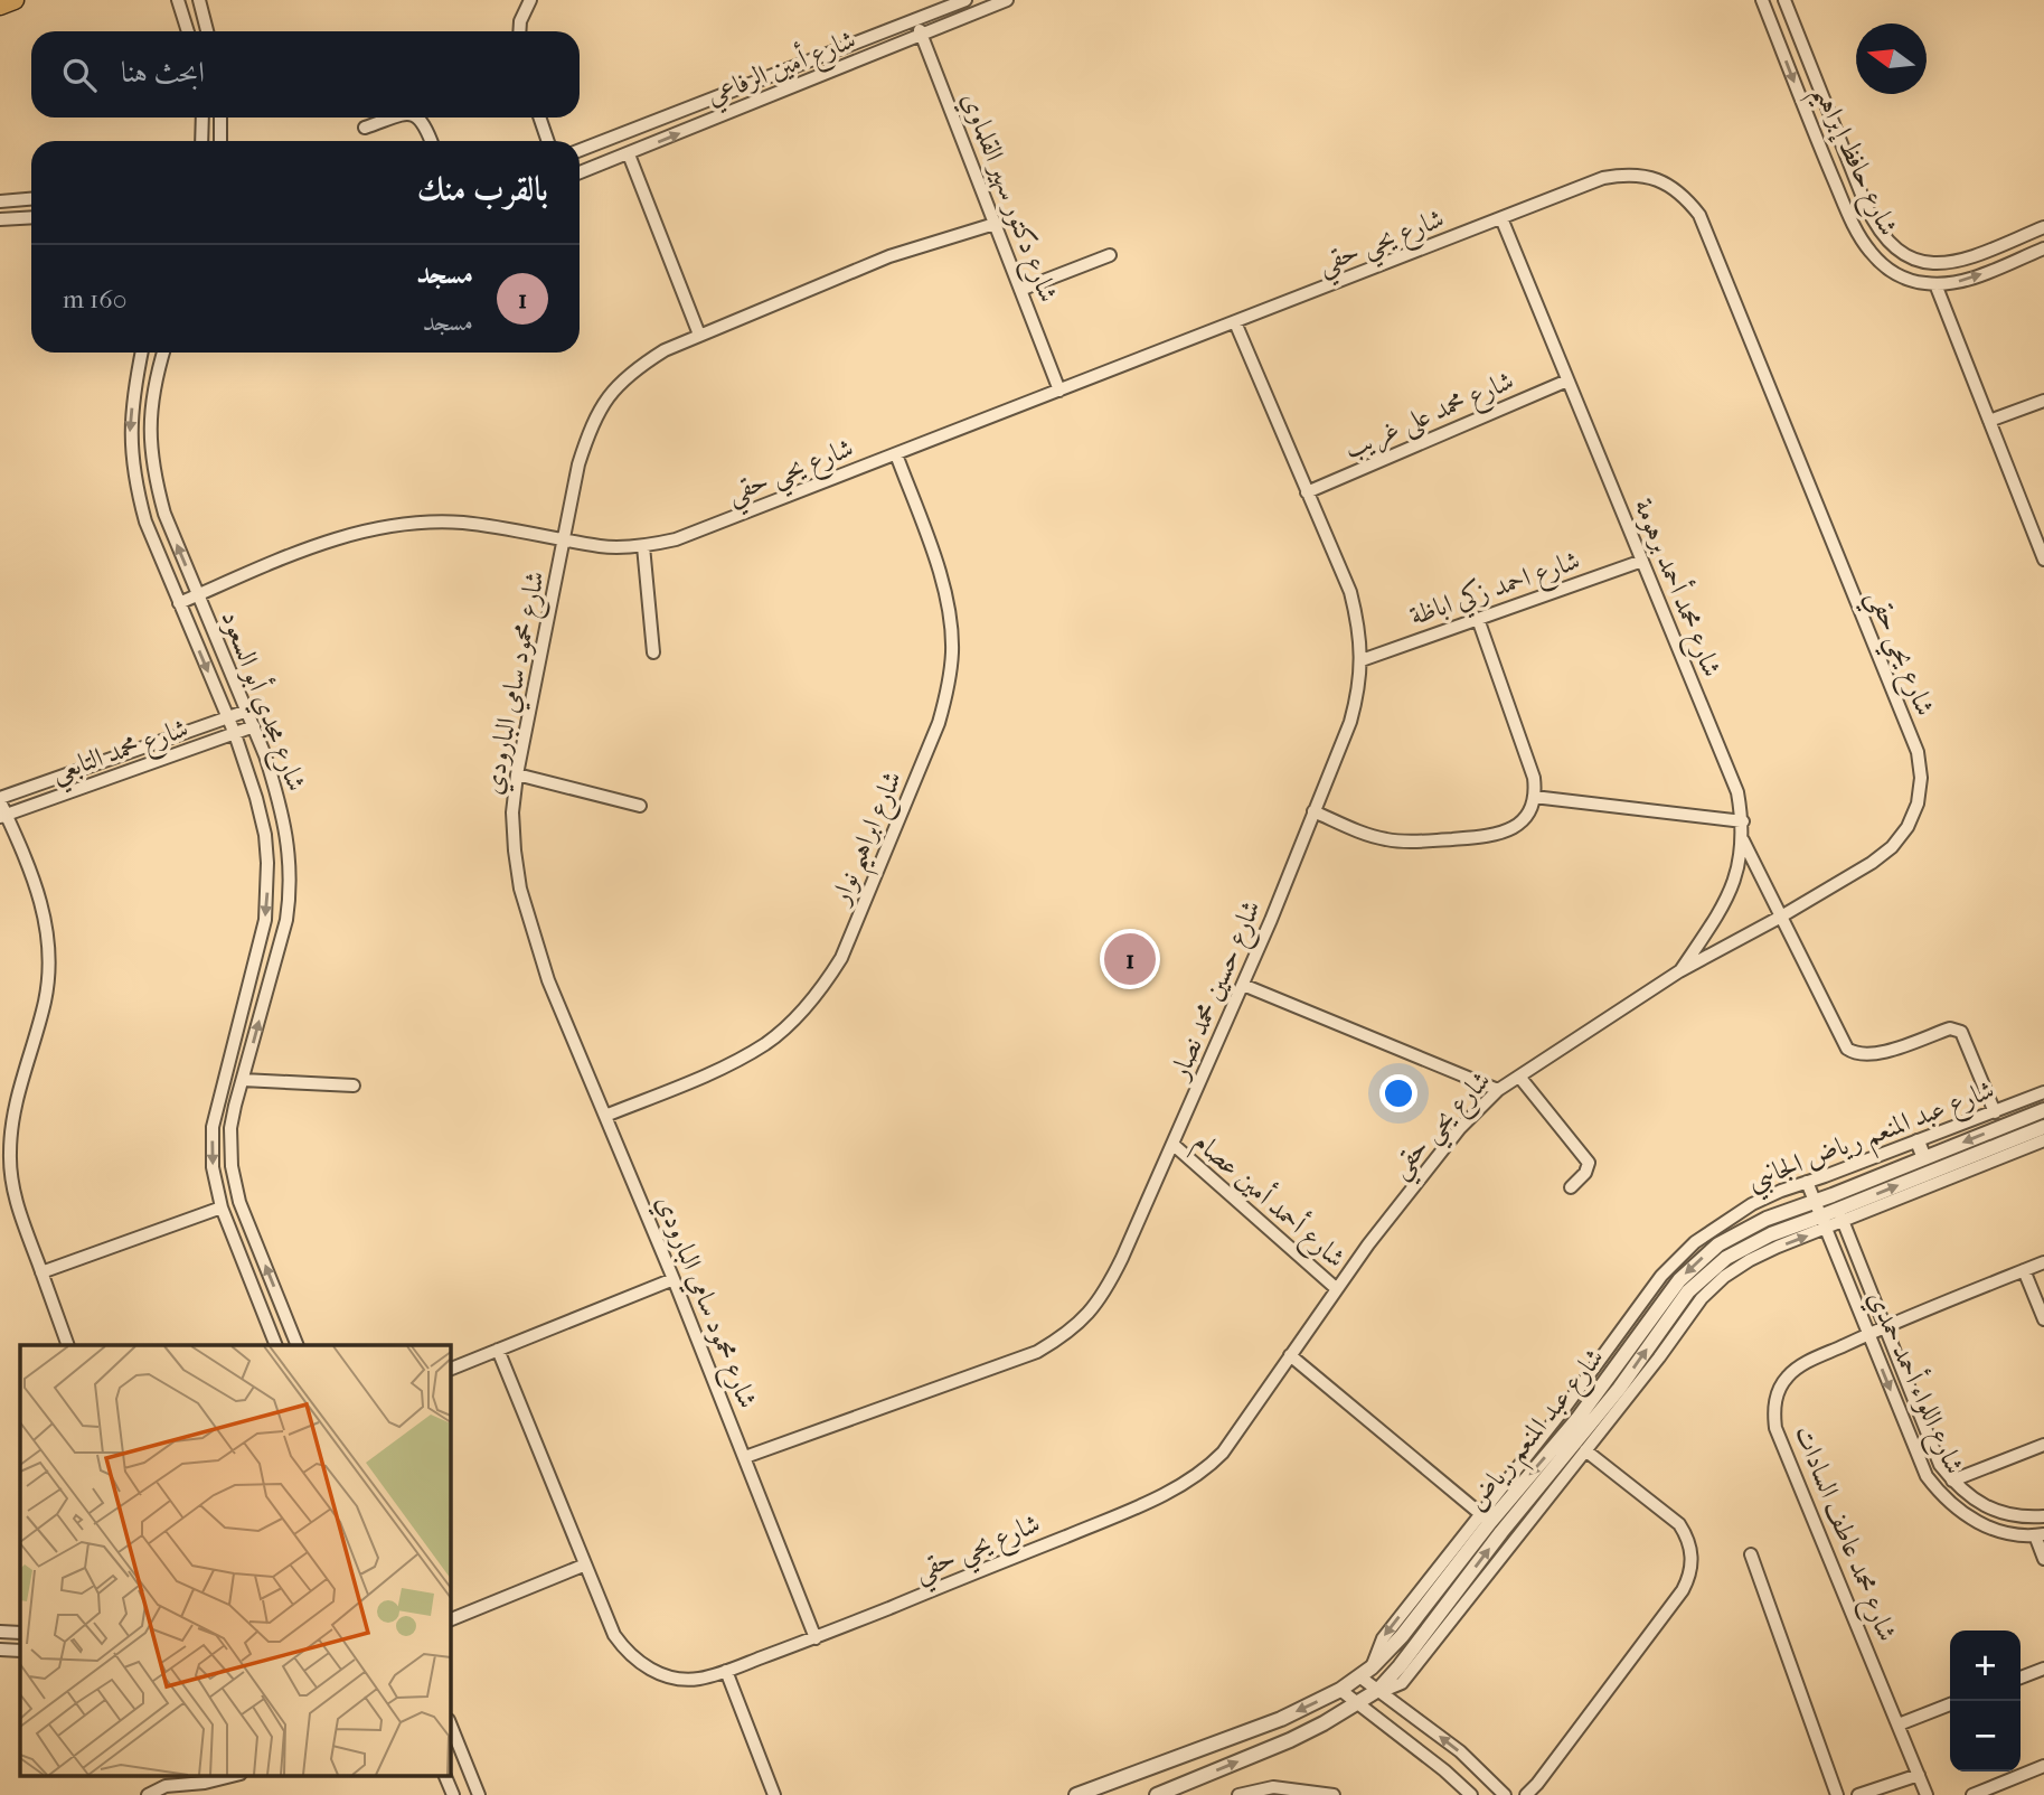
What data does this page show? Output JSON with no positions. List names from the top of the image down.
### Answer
{
  "streets": {
    "street": [
      "شارع أمين الرفاعي",
      "شارع حافظ إبراهيم",
      "شارع دكتور سهير القلماوي",
      "شارع يحي حقي",
      "شارع محمد على غريب",
      "شارع احمد زكي اباظة",
      "شارع محمد أحمد برهومة",
      "شارع محمود سامي البارودي",
      "شارع مجدي أبو السعود",
      "شارع محمد التابعي",
      "شارع ابراهيم نوار",
      "شارع حسين محمد نصار",
      "شارع عبد المنعم رياض الجانبي",
      "شارع أحمد أمين عصام",
      "شارع اللواء أحمد حمدي",
      "شارع عبد المنعم رياض",
      "شارع محمد عاطف السادات"
    ]
  },
  "crossings": [
    ["شارع أمين الرفاعي", "شارع دكتور سهير القلماوي"],
    ["شارع دكتور سهير القلماوي", "شارع يحي حقي"],
    ["شارع دكتور سهير القلماوي", "شارع محمود سامي البارودي"],
    ["شارع يحي حقي", "شارع محمد أحمد برهومة"],
    ["شارع يحي حقي", "شارع محمود سامي البارودي"],
    ["شارع يحي حقي", "شارع مجدي أبو السعود"],
    ["شارع يحي حقي", "شارع ابراهيم نوار"],
    ["شارع يحي حقي", "شارع حسين محمد نصار"],
    ["شارع يحي حقي", "شارع أحمد أمين عصام"],
    ["شارع محمد على غريب", "شارع محمد أحمد برهومة"],
    ["شارع محمد على غريب", "شارع حسين محمد نصار"],
    ["شارع احمد زكي اباظة", "شارع محمد أحمد برهومة"],
    ["شارع احمد زكي اباظة", "شارع حسين محمد نصار"],
    ["شارع محمود سامي البارودي", "شارع ابراهيم نوار"],
    ["شارع محمود سامي البارودي", "شارع حسين محمد نصار"],
    ["شارع مجدي أبو السعود", "شارع محمد التابعي"],
    ["شارع حسين محمد نصار", "شارع أحمد أمين عصام"],
    ["شارع عبد المنعم رياض الجانبي", "شارع اللواء أحمد حمدي"],
    ["شارع عبد المنعم رياض الجانبي", "شارع عبد المنعم رياض"],
    ["شارع اللواء أحمد حمدي", "شارع عبد المنعم رياض"],
    ["شارع اللواء أحمد حمدي", "شارع محمد عاطف السادات"]
  ],
  "north": "left",
  "page": {
    "search": "ابحث هنا",
    "heading": "بالقرب منك",
    "list": [
      {
        "mark": "1",
        "name": "مسجد",
        "note": "مسجد",
        "value": "160 m"
      }
    ],
    "pins": "1",
    "map_buttons": ["+", "−"]
  }
}
